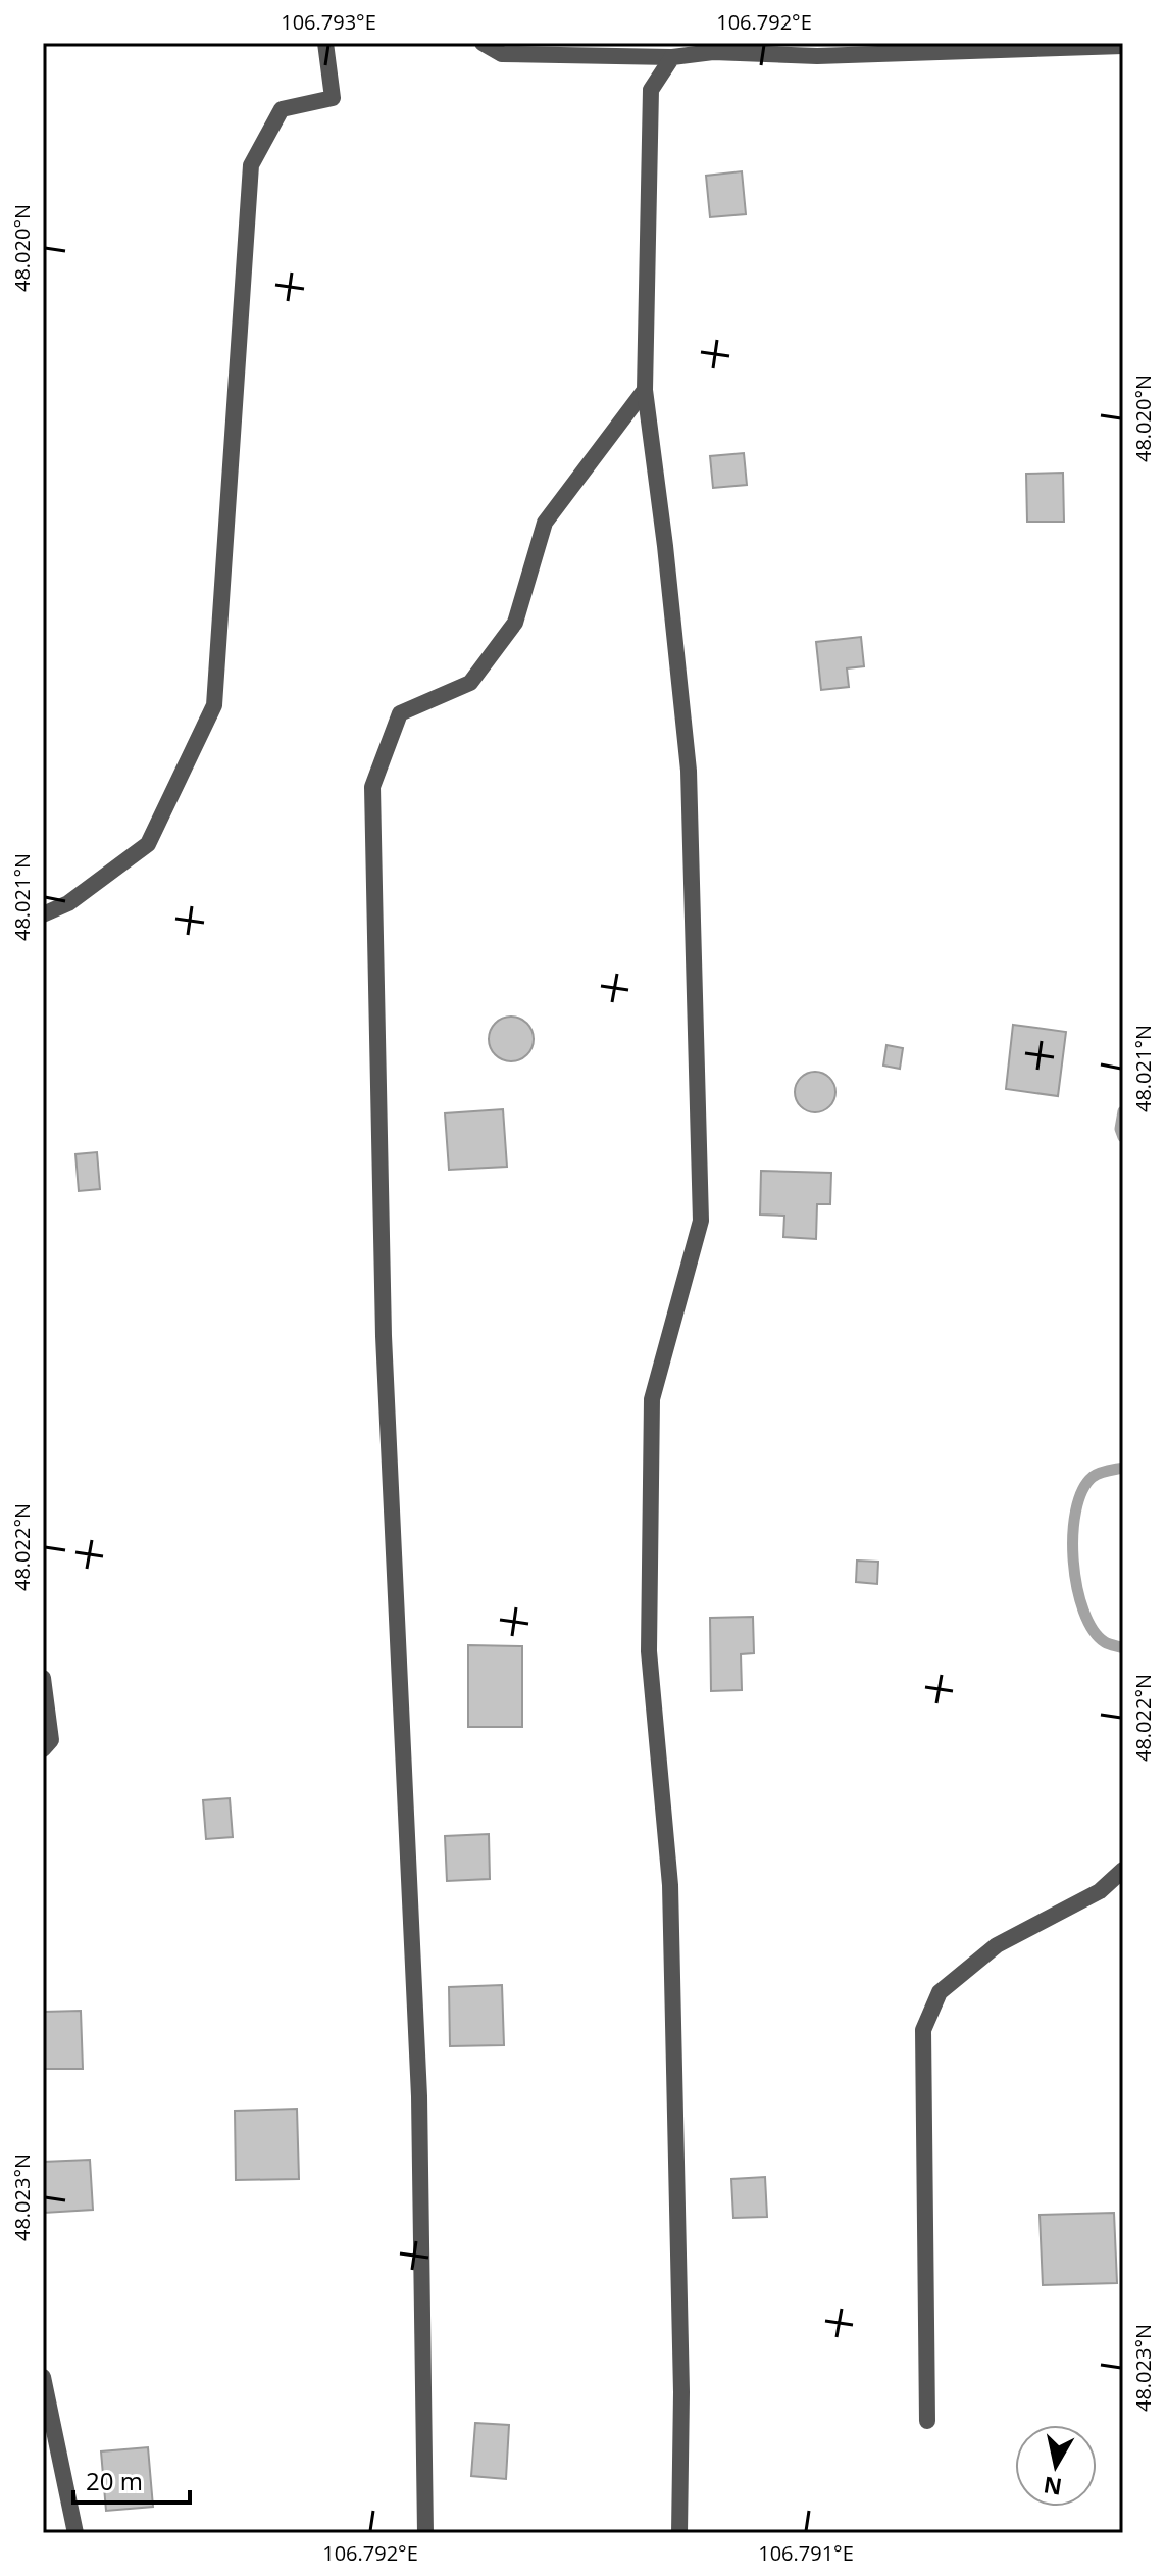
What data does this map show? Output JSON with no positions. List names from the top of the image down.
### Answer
{
  "scale_bar": "20 m",
  "north": "bottom",
  "coordinates": [
    "106.793°E",
    "106.792°E",
    "48.020°N",
    "48.021°N",
    "48.022°N",
    "48.023°N",
    "106.791°E"
  ]
}
